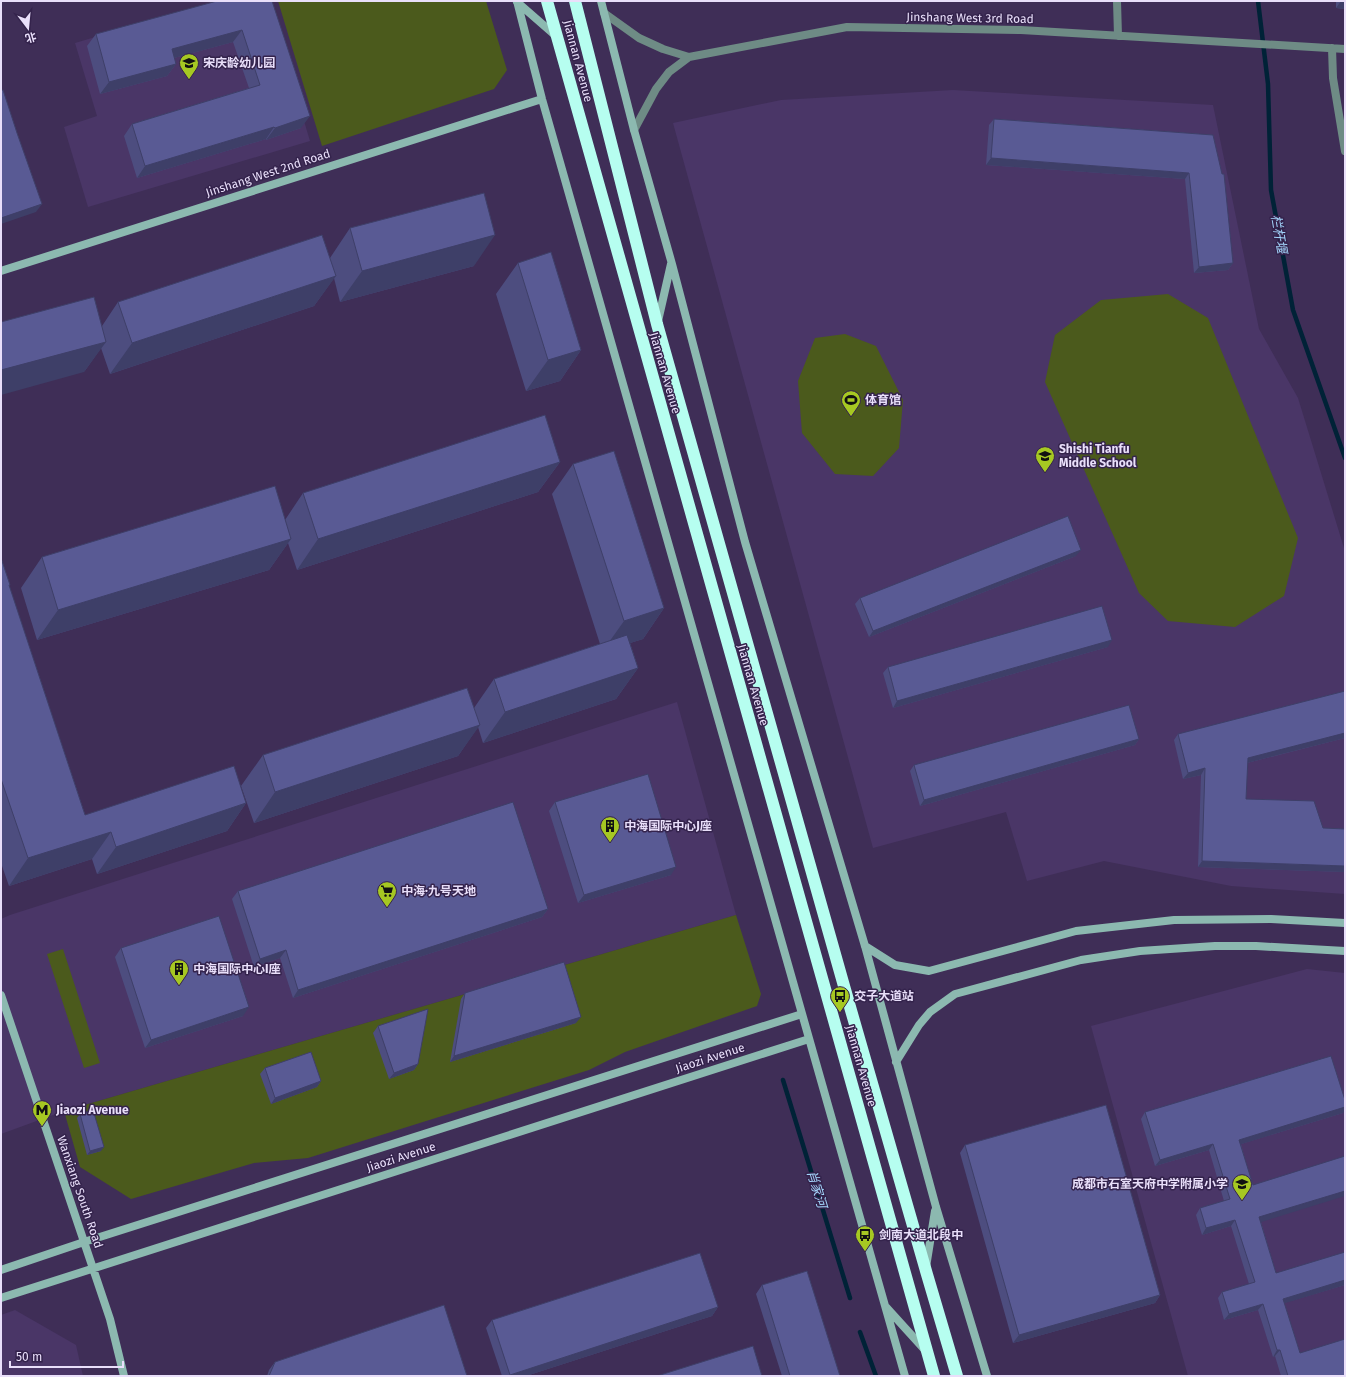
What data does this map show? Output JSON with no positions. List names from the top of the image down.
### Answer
{
  "streets": {
    "highway": ["Jiannan Avenue"],
    "main road": ["Jinshang West 2nd Road", "Jiaozi Avenue", "Wanxiang South Road"],
    "street": ["Jinshang West 3rd Road"]
  },
  "crossings": [
    ["Jiaozi Avenue", "Wanxiang South Road"]
  ],
  "water": ["栏杆堰", "肖家河"],
  "places": {
    "school or university": ["宋庆龄幼儿园", "Shishi Tianfu Middle School", "成都市石室天府中学附属小学"],
    "sports": ["体育馆"],
    "building": ["中海国际中心J座", "中海国际中心I座"],
    "supermarket": ["中海·九号天地"],
    "bus stop": ["交子大道站", "剑南大道北段中"],
    "metro station": ["Jiaozi Avenue"]
  },
  "scale_bar": "50 m",
  "north": "bottom"
}
